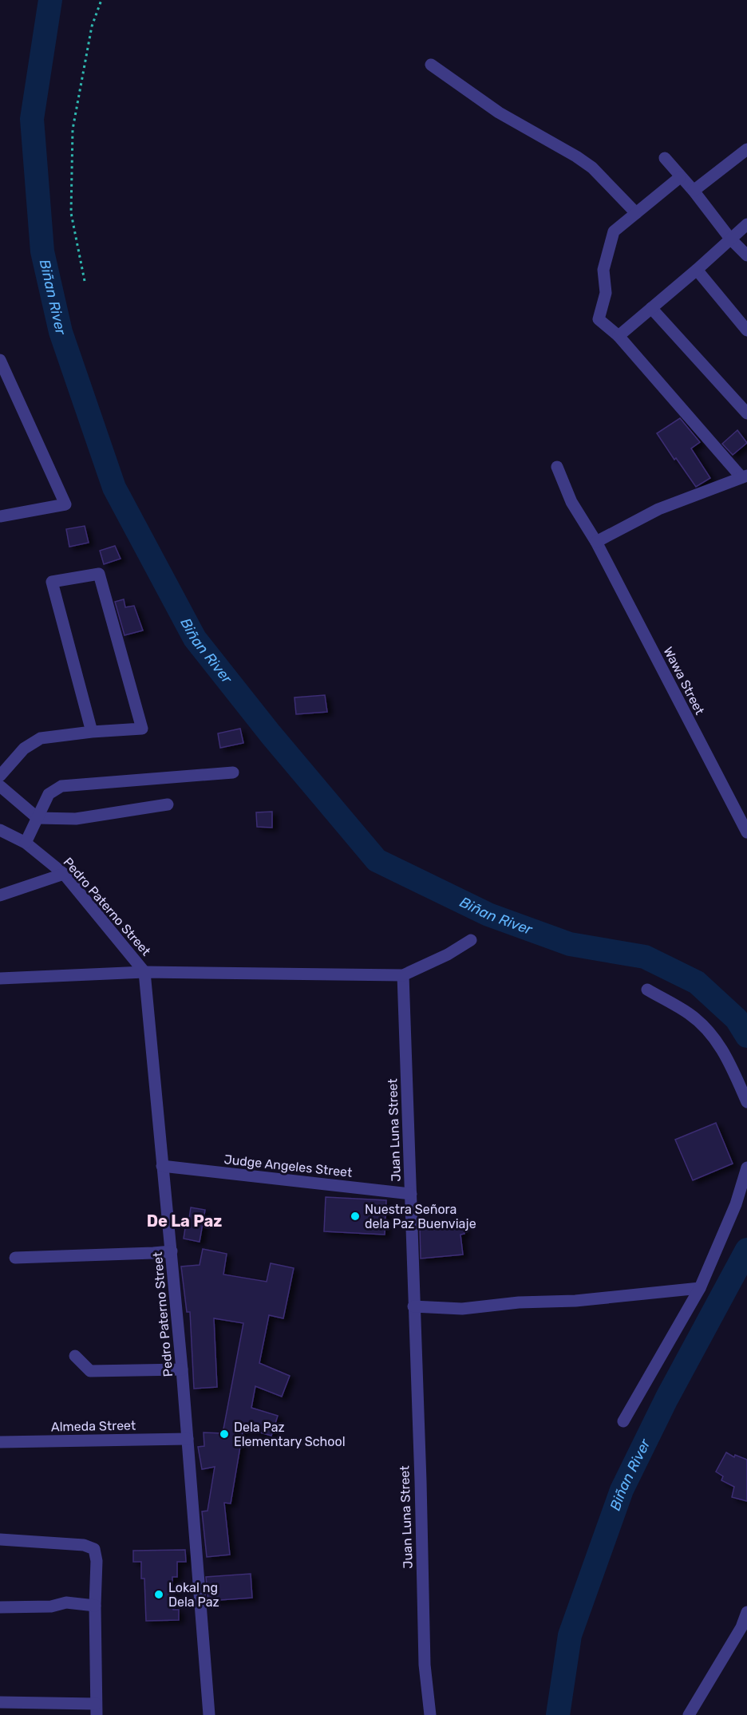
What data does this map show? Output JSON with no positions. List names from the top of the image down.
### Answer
{
  "streets": {
    "street": [
      "Wawa Street",
      "Pedro Paterno Street",
      "Juan Luna Street",
      "Judge Angeles Street",
      "Almeda Street"
    ]
  },
  "crossings": [
    ["Pedro Paterno Street", "Judge Angeles Street"],
    ["Pedro Paterno Street", "Almeda Street"],
    ["Juan Luna Street", "Judge Angeles Street"]
  ],
  "districts": ["De La Paz"],
  "water": ["Biñan River"],
  "places": ["Nuestra Señora dela Paz Buenviaje", "Dela Paz Elementary School", "Lokal ng Dela Paz"]
}
